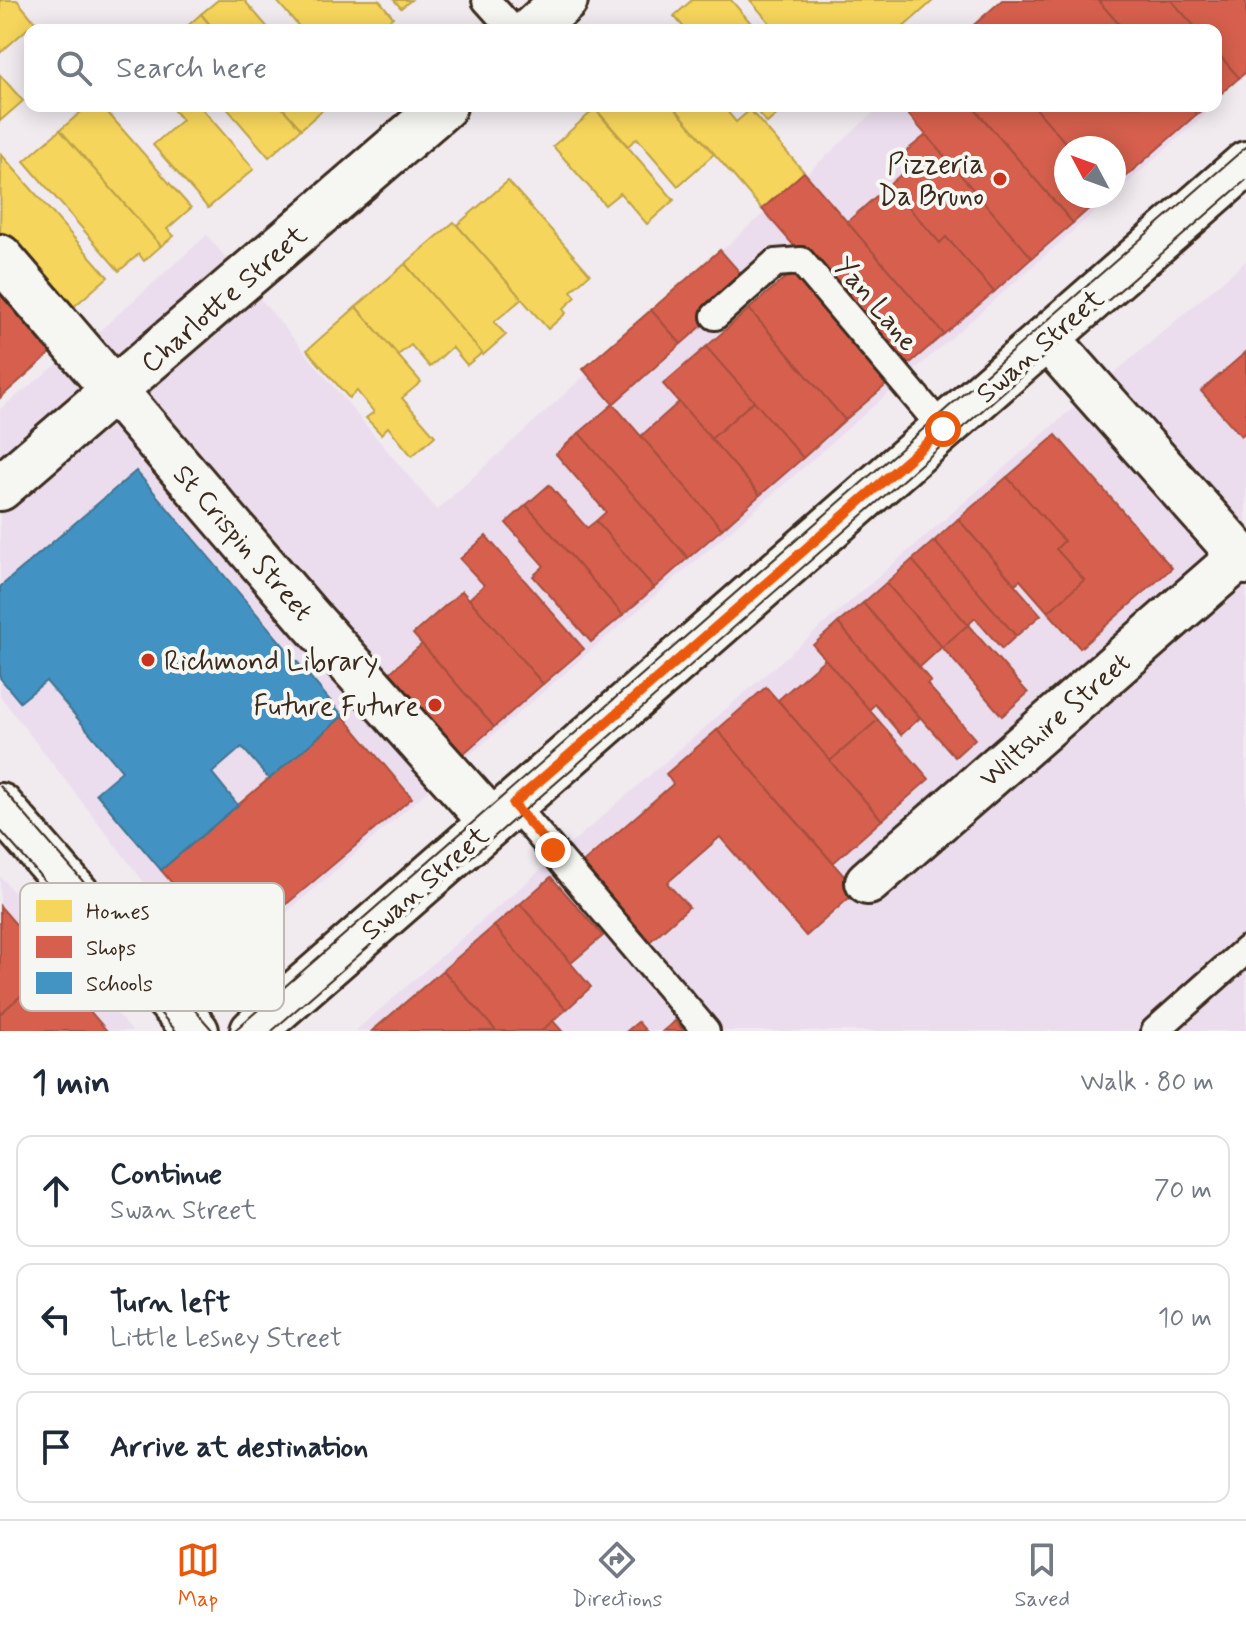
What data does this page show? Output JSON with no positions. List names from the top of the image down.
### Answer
{
  "streets": {
    "street": [
      "Charlotte Street",
      "Swan Street",
      "St Crispin Street",
      "Wiltshire Street"
    ],
    "lane": ["Yan Lane"]
  },
  "crossings": [
    ["Charlotte Street", "St Crispin Street"],
    ["Yan Lane", "Swan Street"],
    ["Swan Street", "St Crispin Street"]
  ],
  "places": ["Pizzeria Da Bruno", "Richmond Library", "Future Future"],
  "legend": ["Homes", "Shops", "Schools"],
  "north": "top left",
  "page": {
    "search": "Search here",
    "heading": ["1 min", "Walk · 80 m"],
    "list": [
      ["Continue", "Swan Street", "70 m"],
      ["Turn left", "Little Lesney Street", "10 m"],
      "Arrive at destination"
    ],
    "nav": ["Map", "Directions", "Saved"]
  }
}
